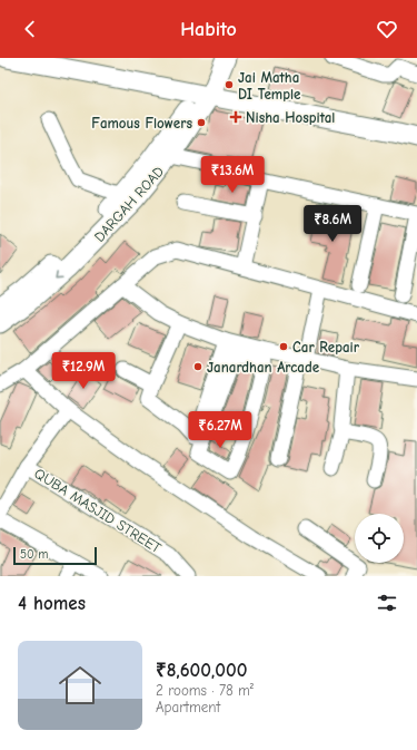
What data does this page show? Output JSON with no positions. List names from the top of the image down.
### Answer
{
  "streets": {
    "main road": ["DARGAH ROAD"],
    "street": ["QUBA MASJID STREET"]
  },
  "places": {
    "other": [
      "Jai Matha DI Temple",
      "Famous Flowers",
      "Car Repair",
      "Janardhan Arcade"
    ],
    "health": ["Nisha Hospital"]
  },
  "scale_bar": "50 m",
  "page": {
    "header": "Habito",
    "price": [
      "₹13.6M",
      "₹8.6M",
      "₹12.9M",
      "₹6.27M"
    ],
    "scale": "50 m",
    "heading": "4 homes",
    "list": [
      {
        "name": "₹8,600,000",
        "note": "2 rooms · 78 m² · Apartment"
      }
    ]
  }
}
